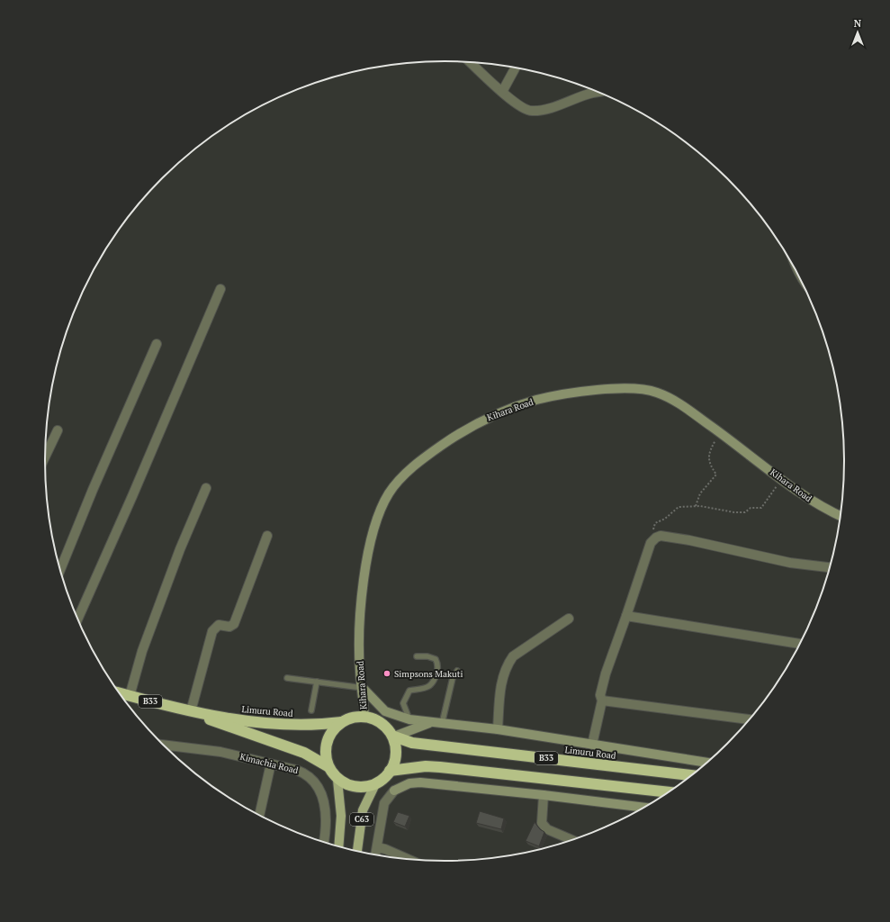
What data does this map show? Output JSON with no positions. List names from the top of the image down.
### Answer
{
  "streets": {
    "highway": ["B33", "Limuru Road"],
    "main road": ["Kihara Road", "C63"],
    "street": ["Kimachia Road"]
  },
  "crossings": [
    ["Kihara Road", "B33"],
    ["Kihara Road", "Limuru Road"],
    ["Kihara Road", "C63"],
    ["B33", "Limuru Road"],
    ["B33", "C63"],
    ["Limuru Road", "C63"]
  ],
  "places": ["Simpsons Makuti"],
  "north": "top"
}
